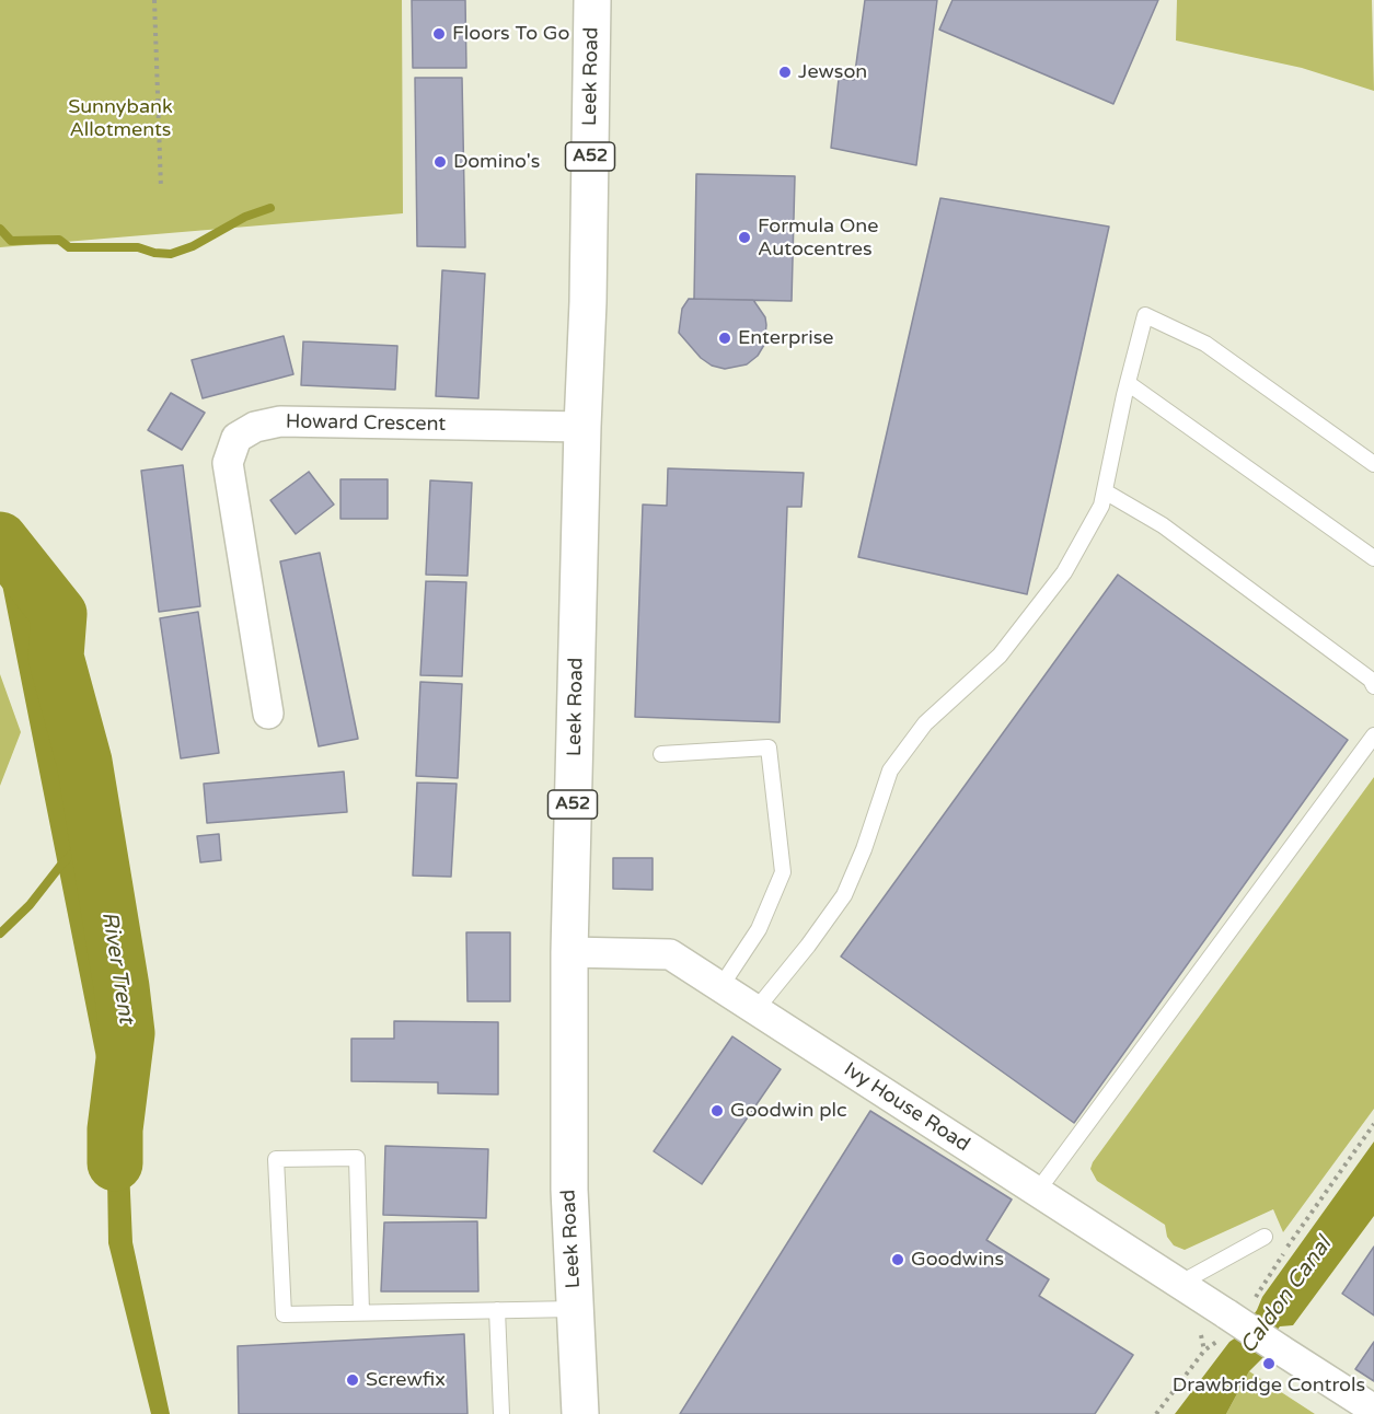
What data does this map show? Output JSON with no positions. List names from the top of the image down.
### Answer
{
  "streets": {
    "highway": ["Leek Road", "A52"],
    "street": ["Howard Crescent", "Ivy House Road"]
  },
  "crossings": [
    ["Leek Road", "Howard Crescent"],
    ["Leek Road", "Ivy House Road"]
  ],
  "water": ["River Trent", "Caldon Canal"],
  "parks": ["Sunnybank Allotments"],
  "places": [
    "Floors To Go",
    "Jewson",
    "Domino's",
    "Formula One Autocentres",
    "Enterprise",
    "Goodwin plc",
    "Goodwins",
    "Drawbridge Controls",
    "Screwfix"
  ]
}
